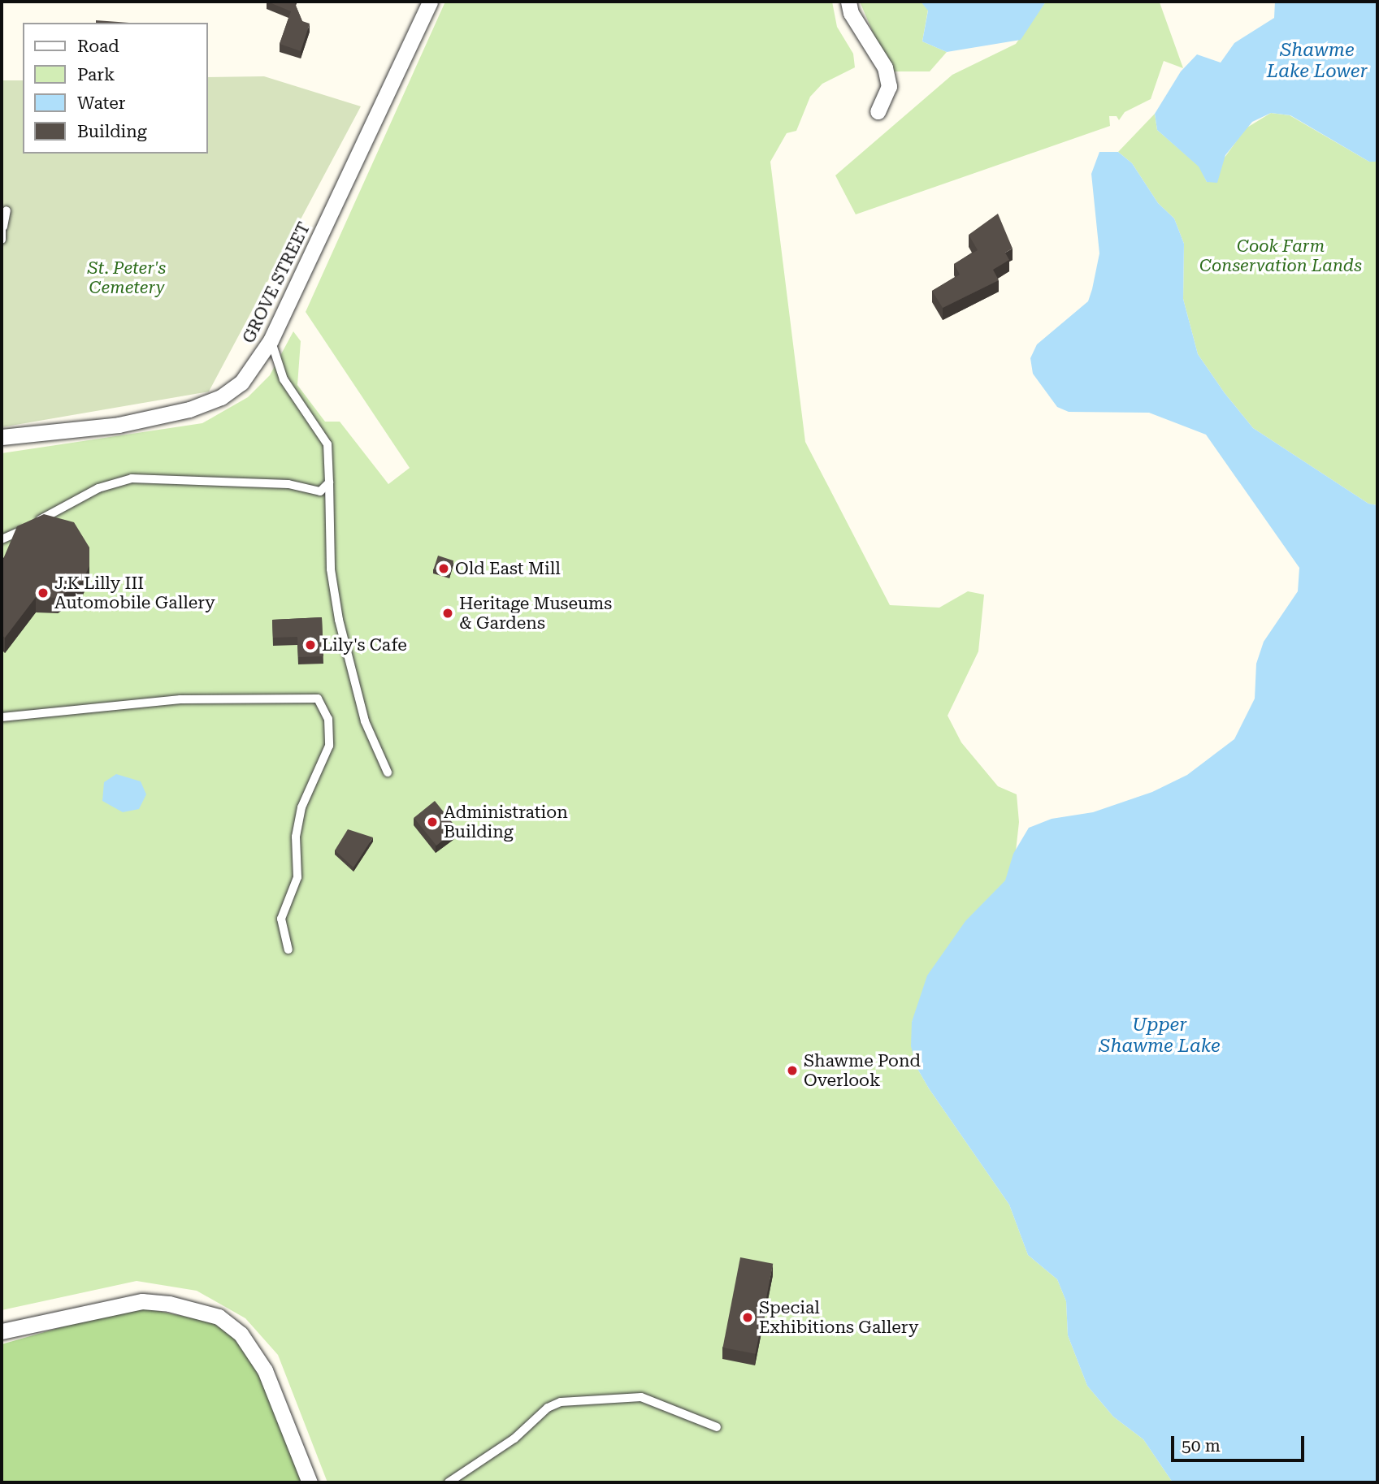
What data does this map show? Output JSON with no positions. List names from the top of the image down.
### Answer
{
  "streets": {
    "street": ["GROVE STREET"]
  },
  "water": ["Shawme Lake Lower", "Upper Shawme Lake"],
  "parks": ["Cook Farm Conservation Lands", "St. Peter's Cemetery"],
  "places": [
    "Old East Mill",
    "J.K Lilly III Automobile Gallery",
    "Heritage Museums & Gardens",
    "Lily's Cafe",
    "Administration Building",
    "Shawme Pond Overlook",
    "Special Exhibitions Gallery"
  ],
  "legend": [
    "Road",
    "Park",
    "Water",
    "Building"
  ],
  "scale_bar": "50 m"
}
